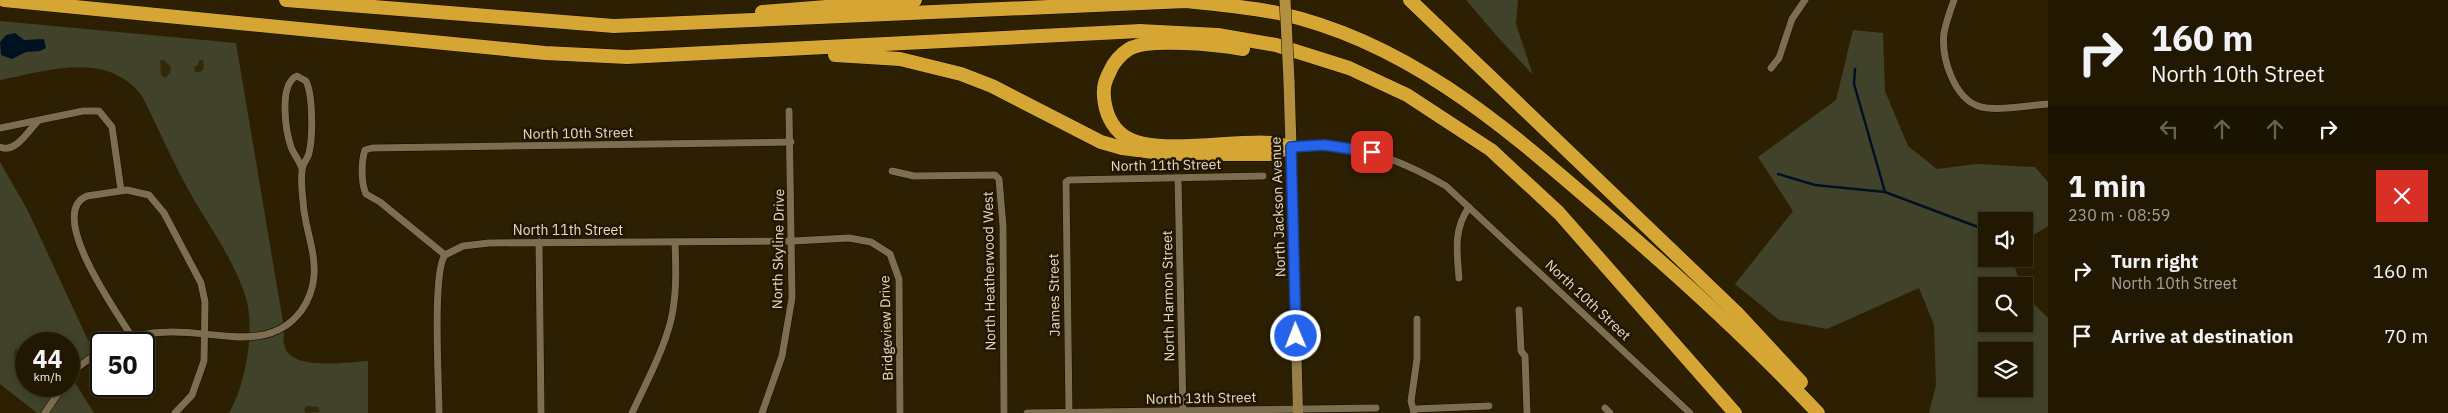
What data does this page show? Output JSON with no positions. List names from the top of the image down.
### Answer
{
  "streets": {
    "main road": ["North Jackson Avenue"],
    "street": [
      "North 10th Street",
      "North 11th Street",
      "North Skyline Drive",
      "North Heatherwood West",
      "James Street",
      "North Harmon Street",
      "Bridgeview Drive",
      "North 13th Street"
    ]
  },
  "crossings": [
    ["North 10th Street", "North 11th Street"],
    ["North 10th Street", "North Jackson Avenue"],
    ["North 10th Street", "North Skyline Drive"],
    ["North 11th Street", "North Skyline Drive"],
    ["North 11th Street", "James Street"],
    ["North 11th Street", "North Harmon Street"],
    ["North 11th Street", "Bridgeview Drive"],
    ["North Jackson Avenue", "North 13th Street"],
    ["North Skyline Drive", "Bridgeview Drive"],
    ["James Street", "North 13th Street"],
    ["North Harmon Street", "North 13th Street"]
  ],
  "page": {
    "turn": ["160 m", "North 10th Street"],
    "heading": ["1 min", "230 m · 08:59"],
    "list": [
      {
        "name": "Turn right",
        "note": "North 10th Street",
        "value": "160 m"
      },
      {
        "name": "Arrive at destination",
        "value": "70 m"
      }
    ],
    "speed": "44 km/h",
    "limit": "50"
  }
}
